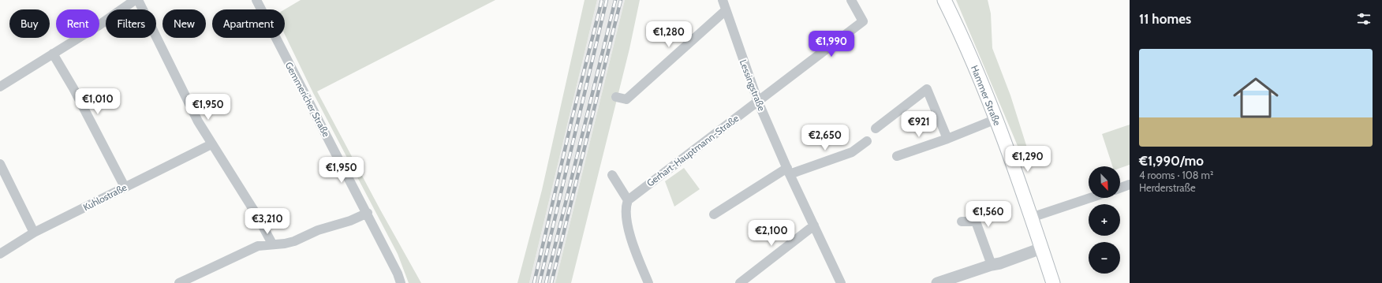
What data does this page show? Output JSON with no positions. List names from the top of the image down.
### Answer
{
  "streets": {
    "main road": ["Hammer Straße"],
    "street": [
      "Lessingstraße",
      "Gemmericher Straße",
      "Gerhart-Hauptmann-Straße",
      "Kuhlostraße"
    ]
  },
  "crossings": [
    ["Lessingstraße", "Gerhart-Hauptmann-Straße"]
  ],
  "north": "bottom right",
  "page": {
    "heading": "11 homes",
    "chip": [
      "Buy",
      "Rent",
      "Filters",
      "New",
      "Apartment"
    ],
    "price": [
      "€1,280",
      "€1,990",
      "€1,010",
      "€1,950",
      "€921",
      "€2,650",
      "€1,290",
      "€1,950",
      "€1,560",
      "€3,210",
      "€2,100"
    ],
    "list": [
      {
        "name": "€1,990/mo",
        "note": "4 rooms · 108 m² · Herderstraße"
      }
    ],
    "map_buttons": ["+", "−"]
  }
}
